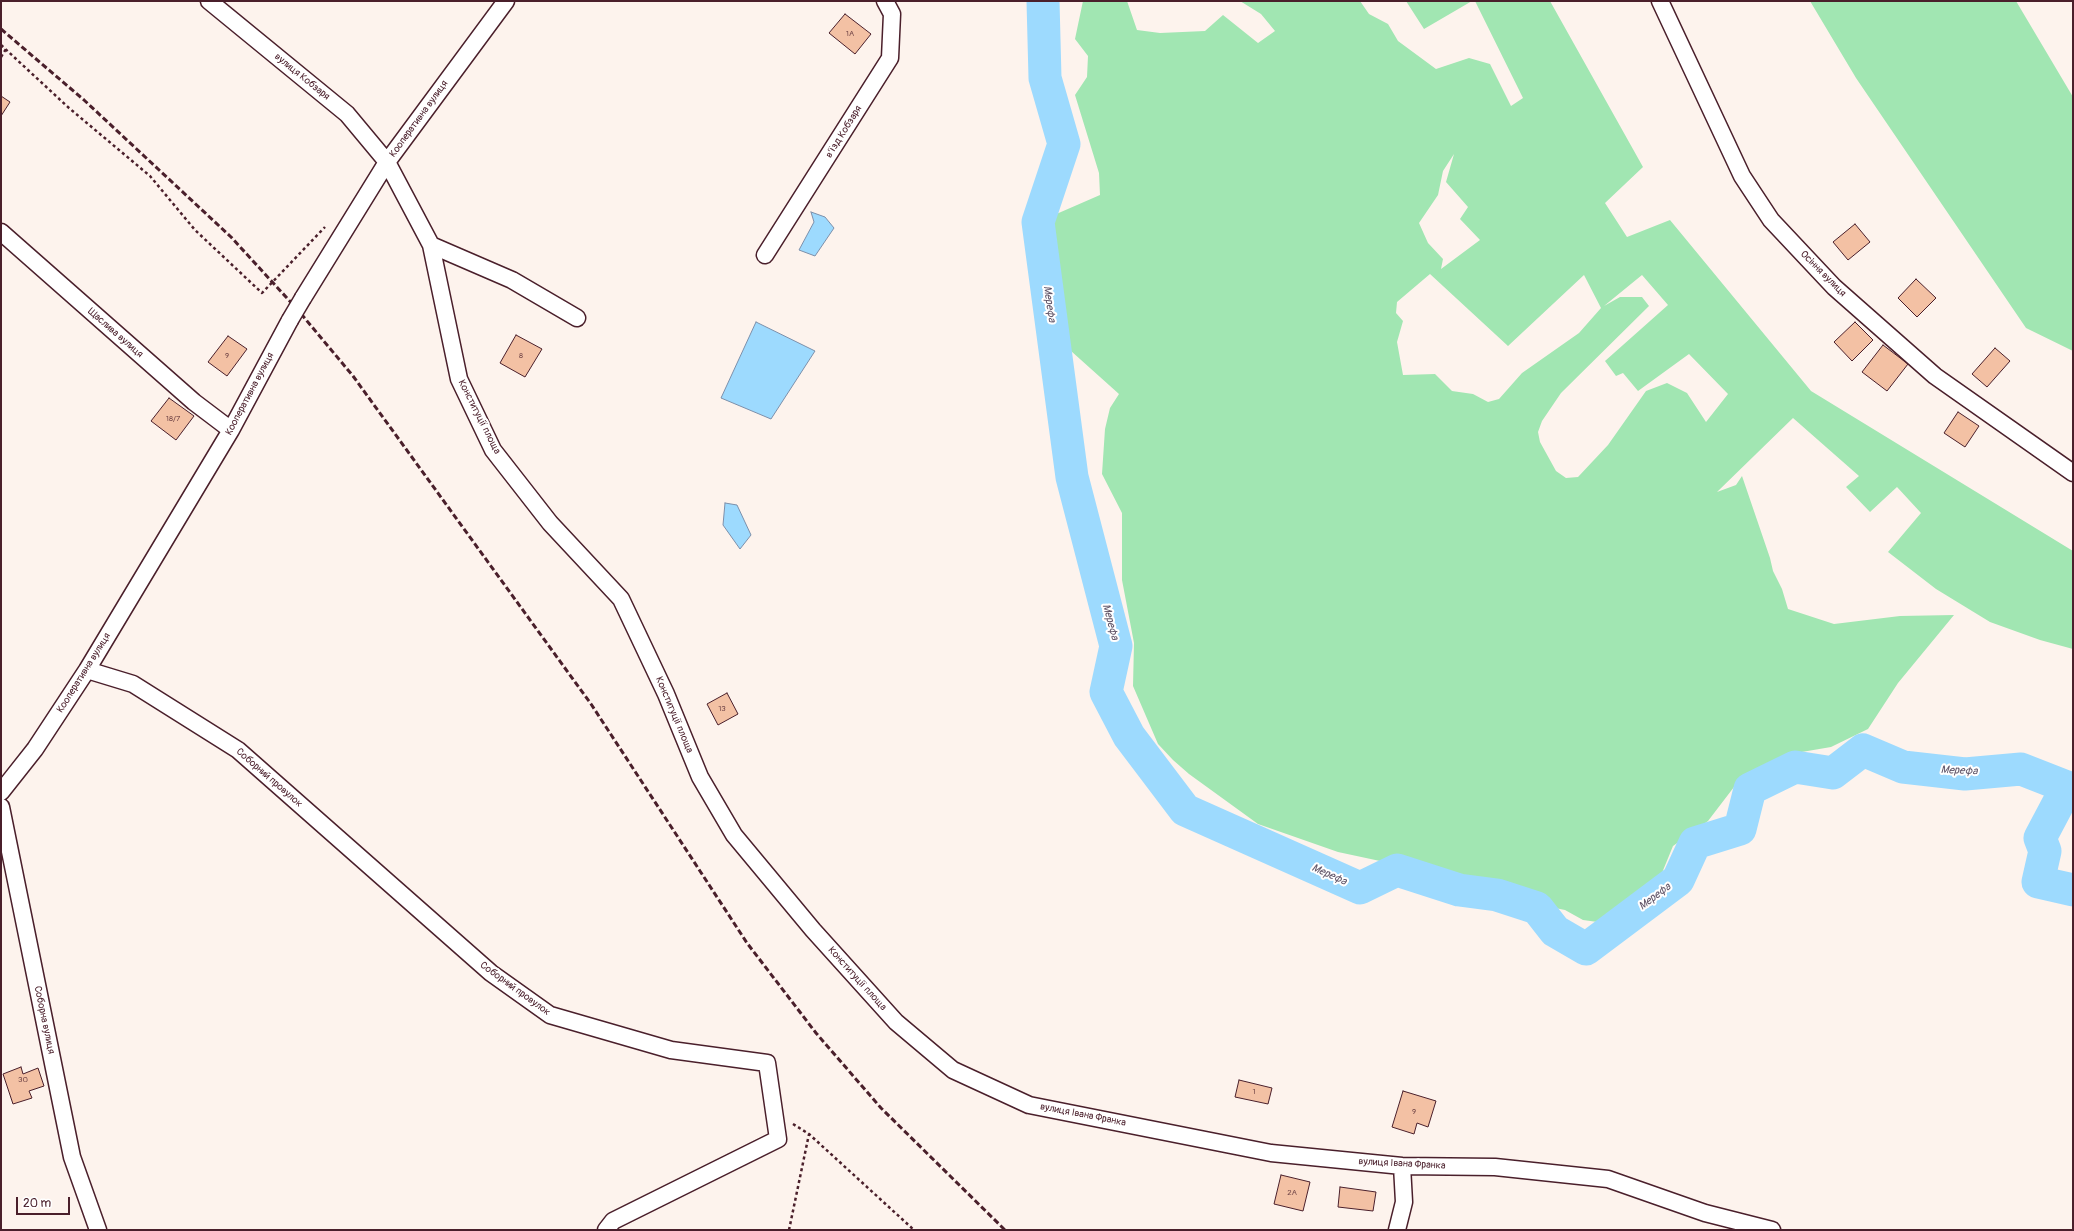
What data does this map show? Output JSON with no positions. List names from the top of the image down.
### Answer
{
  "streets": {
    "street": [
      "вулиця Кобзаря",
      "Кооперативна вулиця",
      "в’їзд Кобзаря",
      "Осіння вулиця",
      "Щаслива вулиця",
      "Конституції площа",
      "Соборний провулок",
      "Соборна вулиця",
      "вулиця Івана Франка"
    ]
  },
  "crossings": [
    ["вулиця Кобзаря", "Кооперативна вулиця"],
    ["вулиця Кобзаря", "Конституції площа"],
    ["Кооперативна вулиця", "Щаслива вулиця"],
    ["Кооперативна вулиця", "Соборний провулок"],
    ["Конституції площа", "вулиця Івана Франка"]
  ],
  "water": ["Мерефа"],
  "house_numbers": [
    "1А",
    "9",
    "8",
    "18/7",
    "13",
    "30",
    "1",
    "9",
    "2А"
  ],
  "scale_bar": "20 m"
}
